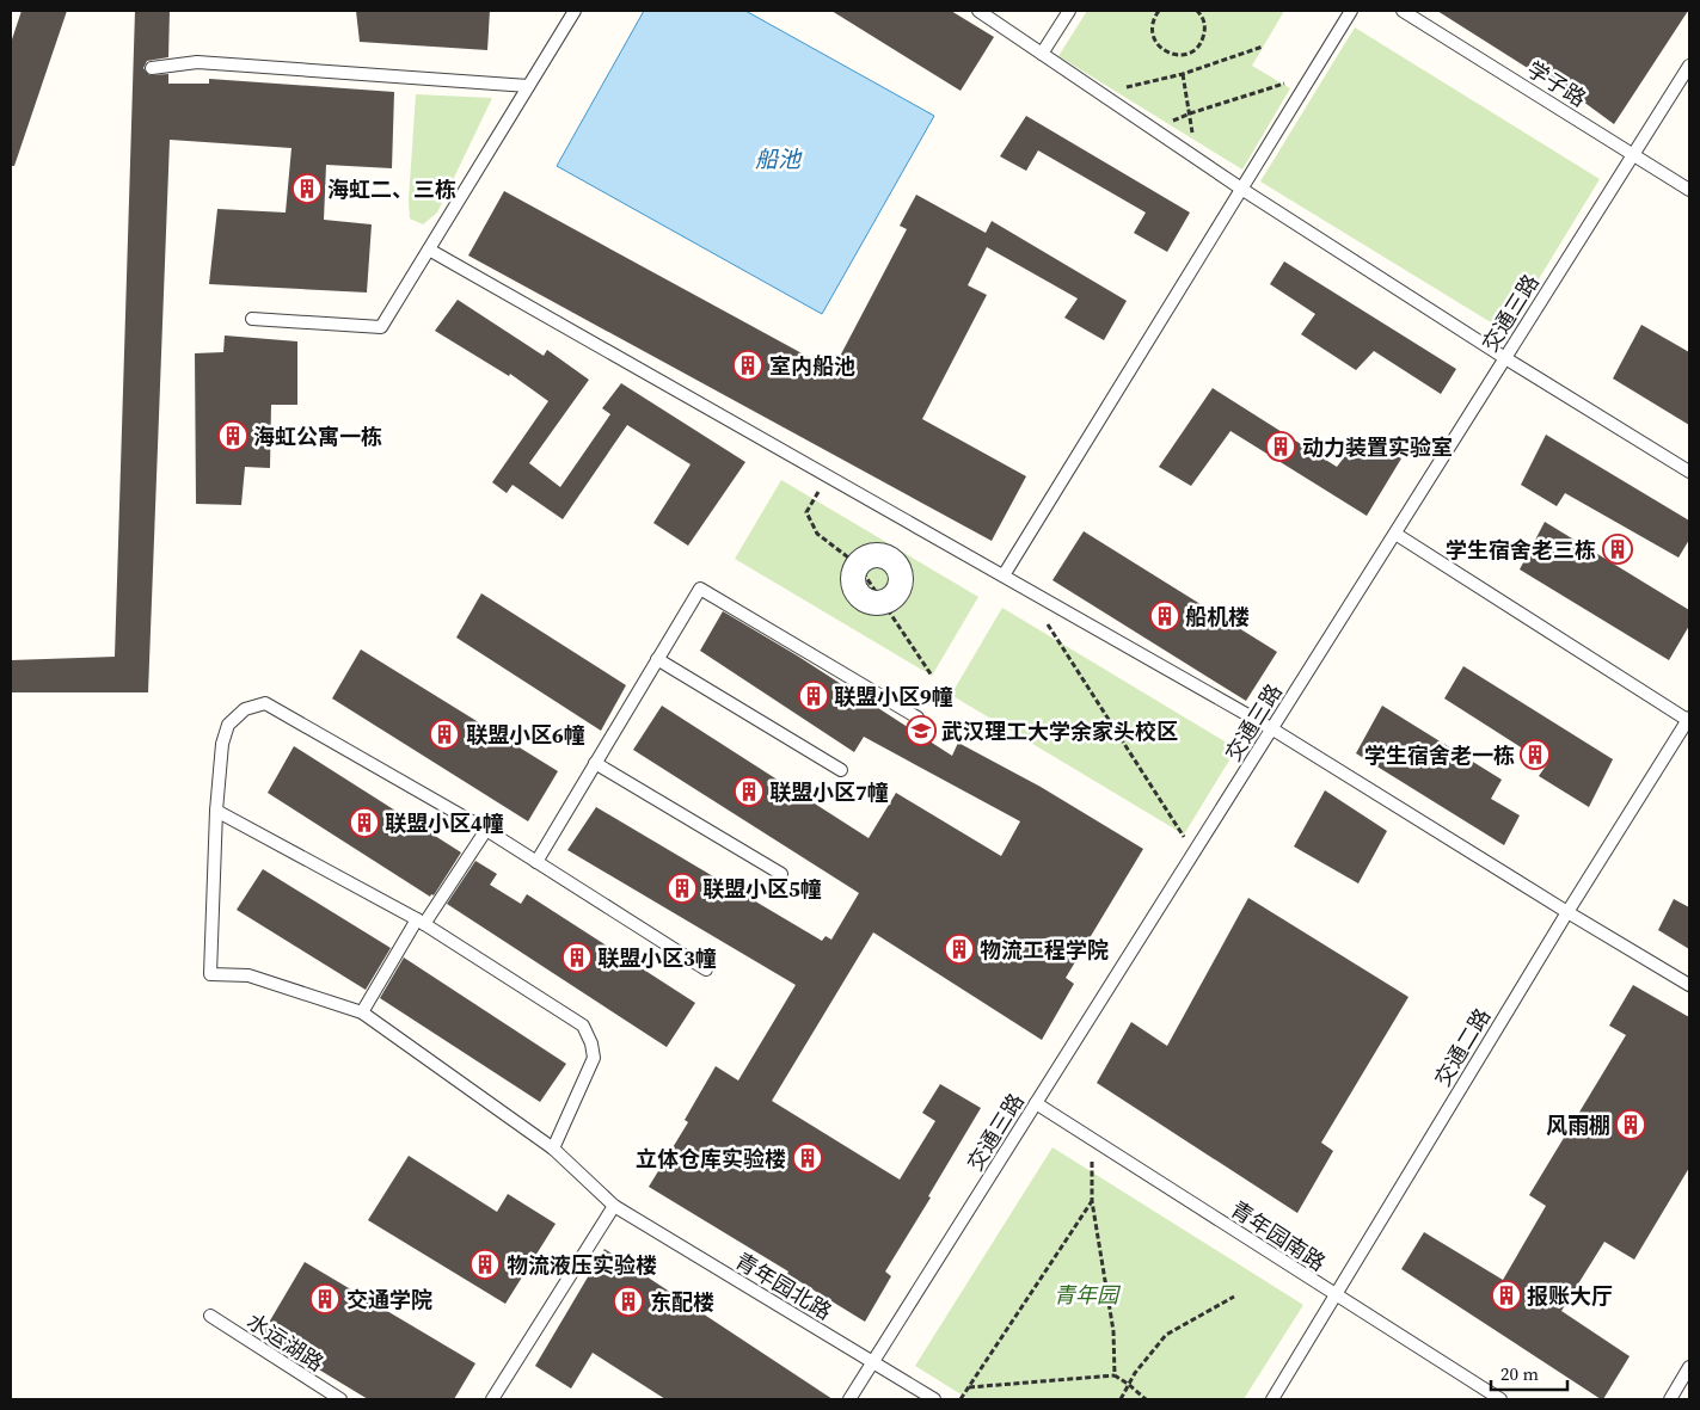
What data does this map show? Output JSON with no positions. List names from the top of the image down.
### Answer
{
  "streets": {
    "lane": [
      "学子路",
      "交通三路",
      "交通二路",
      "青年园南路",
      "青年园北路",
      "水运湖路"
    ]
  },
  "crossings": [
    ["学子路", "交通三路"],
    ["交通三路", "青年园南路"],
    ["交通三路", "青年园北路"],
    ["交通二路", "青年园南路"]
  ],
  "water": ["船池"],
  "parks": ["青年园"],
  "places": {
    "building": [
      "海虹二、三栋",
      "室内船池",
      "海虹公寓一栋",
      "动力装置实验室",
      "学生宿舍老三栋",
      "船机楼",
      "联盟小区9幢",
      "联盟小区6幢",
      "学生宿舍老一栋",
      "联盟小区7幢",
      "联盟小区4幢",
      "联盟小区5幢",
      "物流工程学院",
      "联盟小区3幢",
      "风雨棚",
      "立体仓库实验楼",
      "物流液压实验楼",
      "报账大厅",
      "交通学院",
      "东配楼"
    ],
    "school or university": ["武汉理工大学余家头校区"]
  },
  "scale_bar": "20 m"
}
